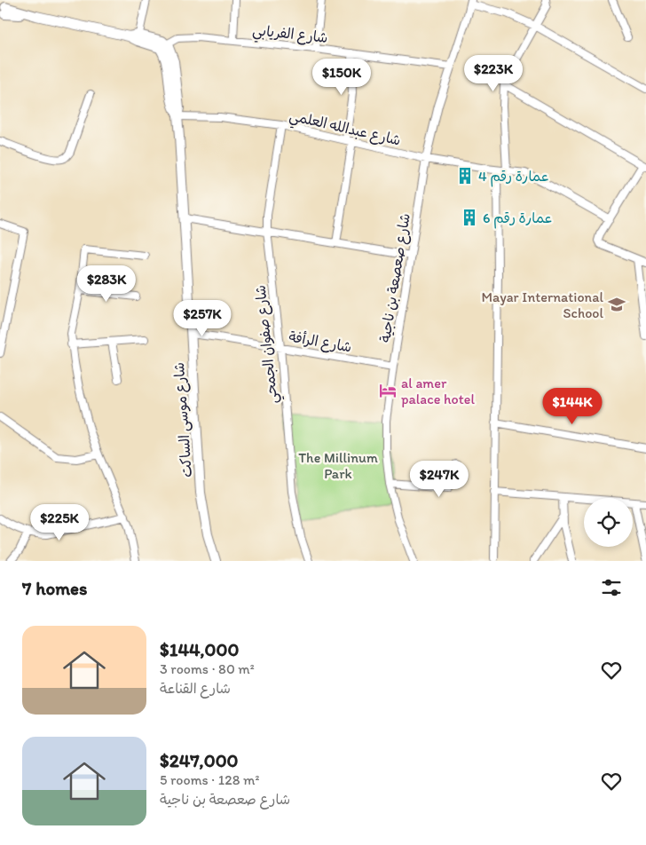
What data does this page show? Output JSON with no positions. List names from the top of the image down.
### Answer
{
  "streets": {
    "street": [
      "شارع الفريابي",
      "شارع عبدالله العلمي",
      "شارع صعصعة بن ناجية",
      "شارع الرأفة",
      "شارع صفوان الجمحي",
      "شارع موسى الساكت"
    ]
  },
  "crossings": [
    ["شارع الفريابي", "شارع صعصعة بن ناجية"],
    ["شارع الفريابي", "شارع موسى الساكت"],
    ["شارع عبدالله العلمي", "شارع صعصعة بن ناجية"],
    ["شارع عبدالله العلمي", "شارع صفوان الجمحي"],
    ["شارع عبدالله العلمي", "شارع موسى الساكت"],
    ["شارع صعصعة بن ناجية", "شارع الرأفة"],
    ["شارع الرأفة", "شارع صفوان الجمحي"],
    ["شارع الرأفة", "شارع موسى الساكت"]
  ],
  "parks": ["The Millinum Park"],
  "places": {
    "building": ["عمارة رقم 4", "عمارة رقم 6"],
    "school or university": ["Mayar International School"],
    "hotel": ["al amer palace hotel"]
  },
  "page": {
    "price": [
      "$223K",
      "$150K",
      "$283K",
      "$257K",
      "$144K",
      "$247K",
      "$225K"
    ],
    "heading": "7 homes",
    "list": [
      {
        "name": "$144,000",
        "note": "3 rooms · 80 m² · شارع القناعة"
      },
      {
        "name": "$247,000",
        "note": "5 rooms · 128 m² · شارع صعصعة بن ناجية"
      }
    ]
  }
}
